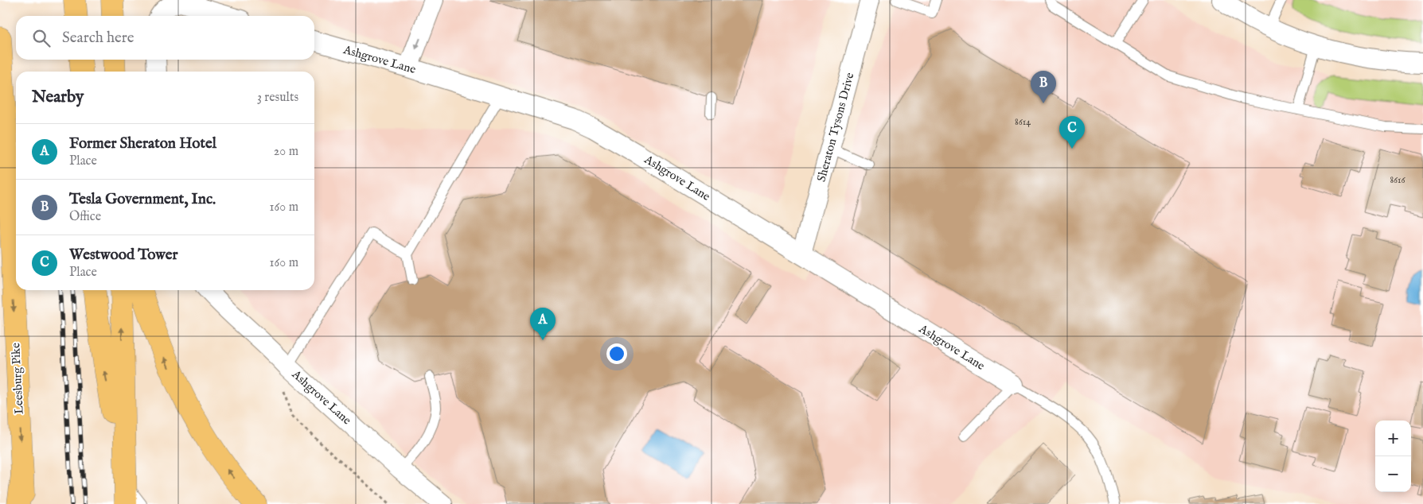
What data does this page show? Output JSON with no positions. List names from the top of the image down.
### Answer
{
  "streets": {
    "highway": ["Leesburg Pike"],
    "street": ["Ashgrove Lane", "Sheraton Tysons Drive"]
  },
  "crossings": [
    ["Ashgrove Lane", "Sheraton Tysons Drive"]
  ],
  "house_numbers": ["8614", "8616"],
  "page": {
    "search": "Search here",
    "pins": ["B", "C", "A"],
    "heading": ["Nearby", "3 results"],
    "list": [
      {
        "mark": "A",
        "name": "Former Sheraton Hotel",
        "note": "Place",
        "value": "20 m"
      },
      {
        "mark": "B",
        "name": "Tesla Government, Inc.",
        "note": "Office",
        "value": "160 m"
      },
      {
        "mark": "C",
        "name": "Westwood Tower",
        "note": "Place",
        "value": "160 m"
      }
    ],
    "map_buttons": ["+", "−"]
  }
}
